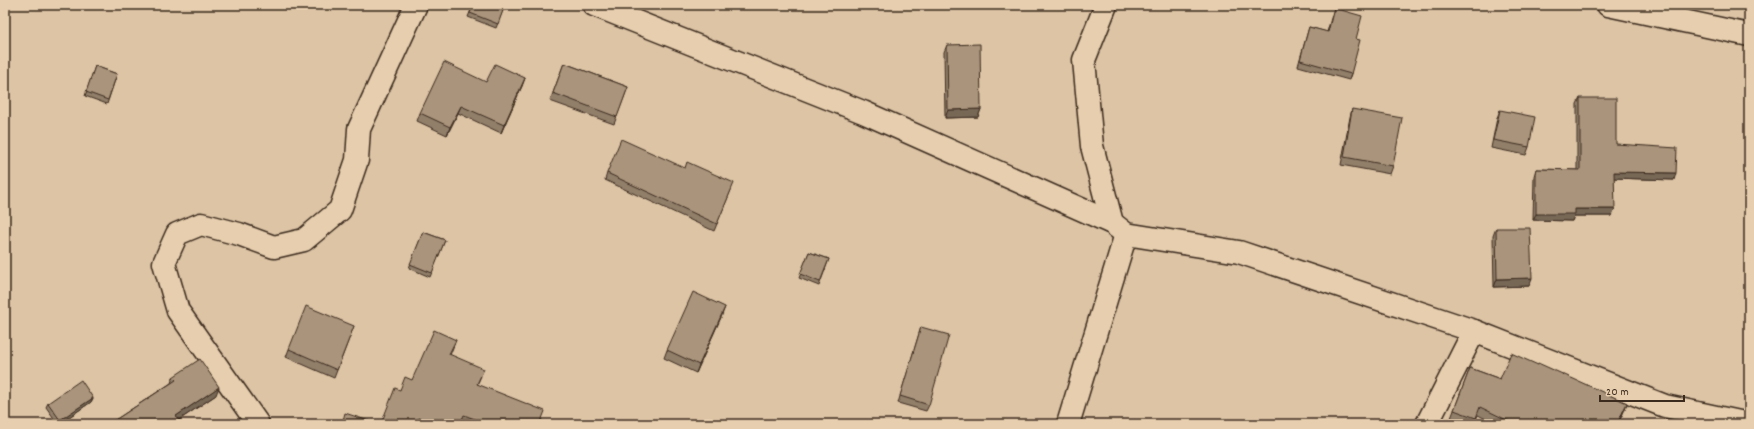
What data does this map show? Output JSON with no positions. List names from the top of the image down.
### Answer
{
  "scale_bar": "20 m"
}
